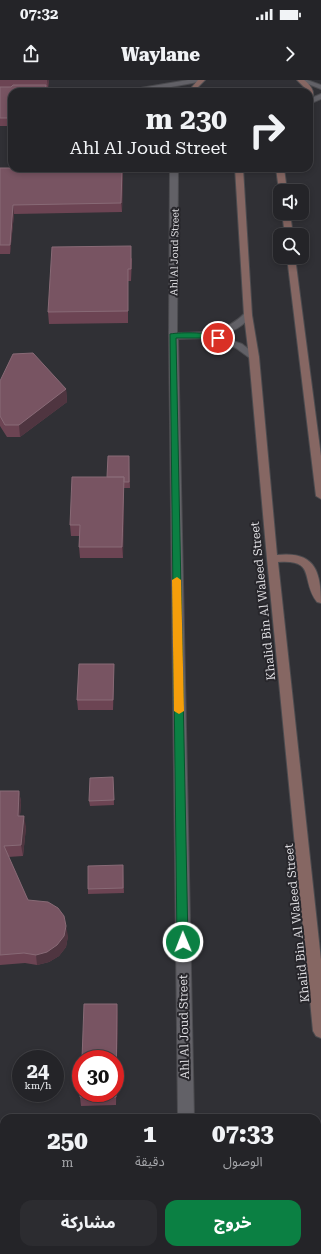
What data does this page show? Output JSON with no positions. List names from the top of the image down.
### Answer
{
  "streets": {
    "street": ["Ahl Al Joud Street", "Khalid Bin Al Waleed Street"]
  },
  "page": {
    "status": "07:32",
    "header": "Waylane",
    "turn": ["230 m", "Ahl Al Joud Street"],
    "speed": "24 km/h",
    "limit": "30",
    "eta": [
      "07:33",
      "الوصول",
      "1",
      "دقيقة",
      "250",
      "m"
    ],
    "buttons": ["خروج", "مشاركة"]
  }
}
